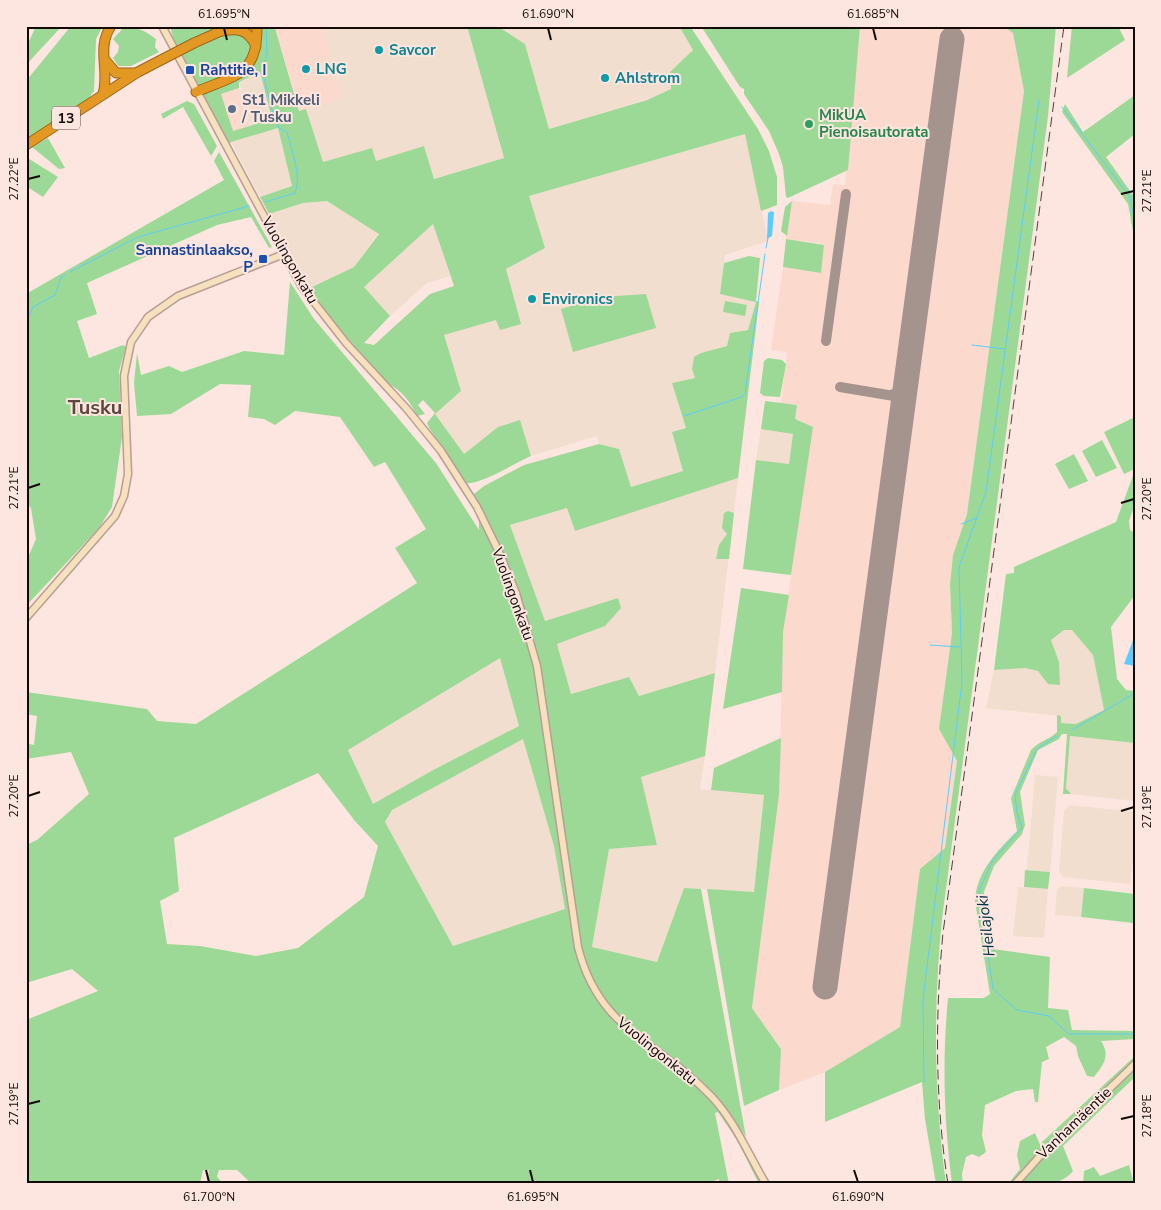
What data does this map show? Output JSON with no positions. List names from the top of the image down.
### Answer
{
  "streets": {
    "highway": ["13"],
    "street": ["Vuolingonkatu", "Vanhamäentie"]
  },
  "districts": ["Tusku"],
  "water": ["Heilajoki"],
  "places": {
    "other": [
      "Savcor",
      "LNG",
      "Ahlstrom",
      "St1 Mikkeli / Tusku",
      "MikUA Pienoisautorata",
      "Environics"
    ],
    "transit": ["Rahtitie, I", "Sannastinlaakso, P"]
  },
  "coordinates": [
    "61.695°N",
    "61.690°N",
    "61.685°N",
    "27.22°E",
    "27.21°E",
    "27.20°E",
    "27.19°E",
    "27.18°E",
    "61.700°N"
  ]
}
